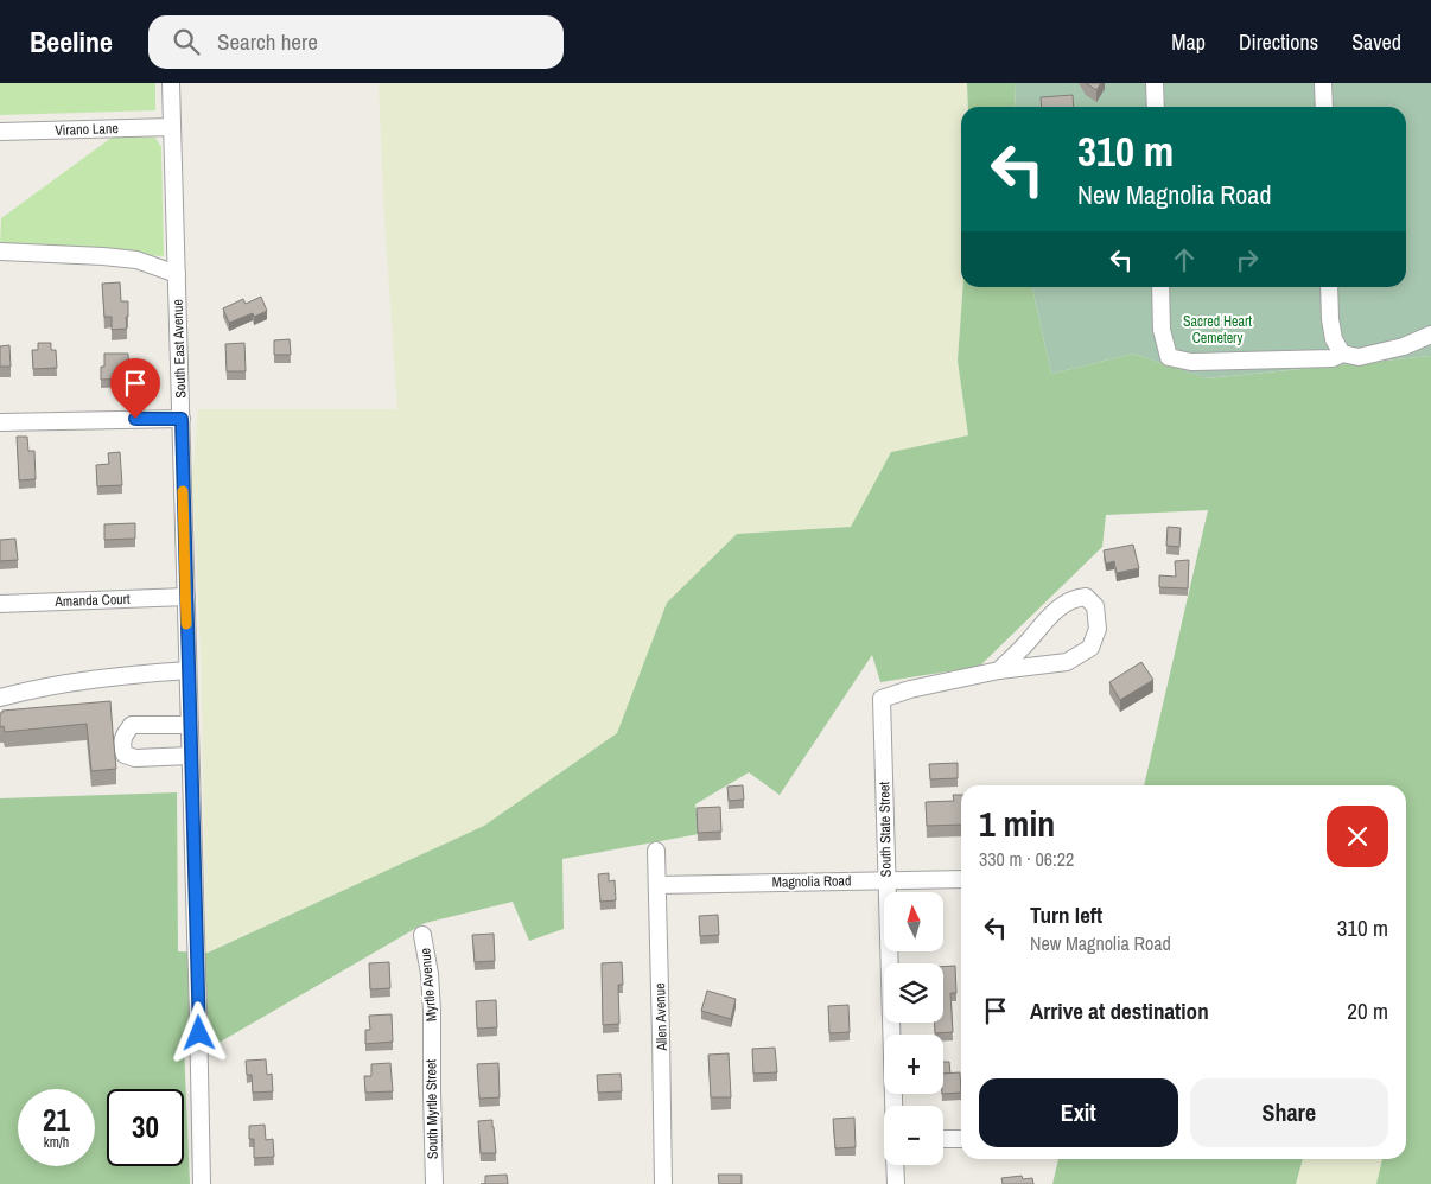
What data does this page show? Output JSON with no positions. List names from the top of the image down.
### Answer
{
  "streets": {
    "street": [
      "Virano Lane",
      "South East Avenue",
      "Amanda Court",
      "South State Street",
      "Magnolia Road",
      "Myrtle Avenue",
      "Allen Avenue",
      "South Myrtle Street"
    ]
  },
  "crossings": [
    ["Virano Lane", "South East Avenue"],
    ["South East Avenue", "Amanda Court"],
    ["South State Street", "Magnolia Road"],
    ["Magnolia Road", "Allen Avenue"],
    ["Myrtle Avenue", "South Myrtle Street"]
  ],
  "parks": ["Sacred Heart Cemetery"],
  "north": "top",
  "page": {
    "header": "Beeline",
    "search": "Search here",
    "nav": ["Map", "Directions", "Saved"],
    "turn": ["310 m", "New Magnolia Road"],
    "heading": ["1 min", "330 m · 06:22"],
    "list": [
      {
        "name": "Turn left",
        "note": "New Magnolia Road",
        "value": "310 m"
      },
      {
        "name": "Arrive at destination",
        "value": "20 m"
      }
    ],
    "map_buttons": ["+", "−"],
    "buttons": ["Exit", "Share"],
    "speed": "21 km/h",
    "limit": "30"
  }
}
